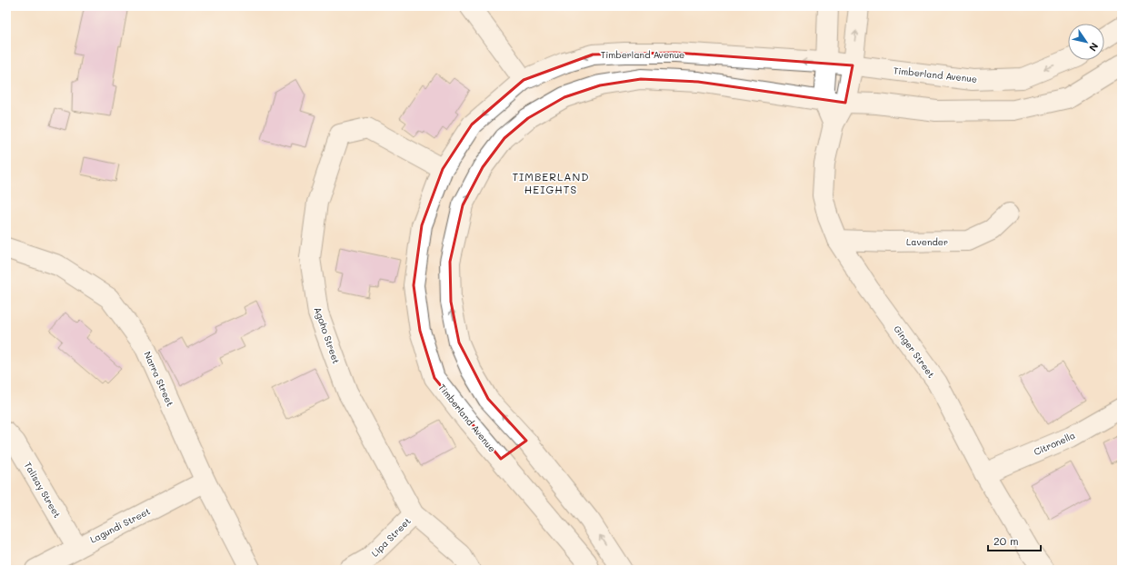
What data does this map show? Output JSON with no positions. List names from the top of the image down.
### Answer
{
  "streets": {
    "street": [
      "Timberland Avenue",
      "Lavender",
      "Agoho Street",
      "Ginger Street",
      "Narra Street",
      "Citronella",
      "Talisay Street",
      "Lagundi Street",
      "Lipa Street"
    ]
  },
  "crossings": [
    ["Timberland Avenue", "Agoho Street"],
    ["Timberland Avenue", "Ginger Street"],
    ["Lavender", "Ginger Street"],
    ["Agoho Street", "Lipa Street"],
    ["Ginger Street", "Citronella"],
    ["Narra Street", "Lagundi Street"],
    ["Talisay Street", "Lagundi Street"]
  ],
  "districts": ["TIMBERLAND HEIGHTS"],
  "scale_bar": "20 m",
  "north": "bottom right"
}
